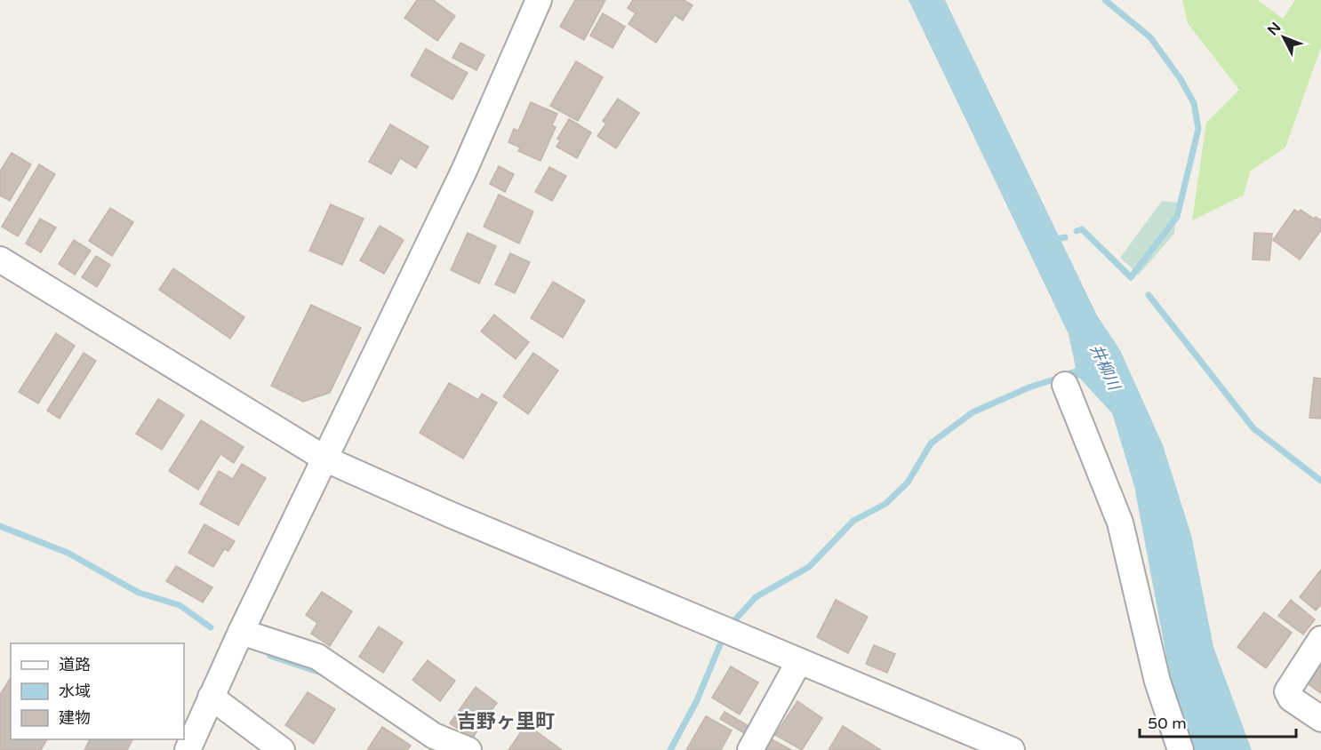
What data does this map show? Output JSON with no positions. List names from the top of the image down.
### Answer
{
  "districts": ["吉野ヶ里町"],
  "water": ["井柳川"],
  "legend": ["道路", "水域", "建物"],
  "scale_bar": "50 m",
  "north": "top left"
}
